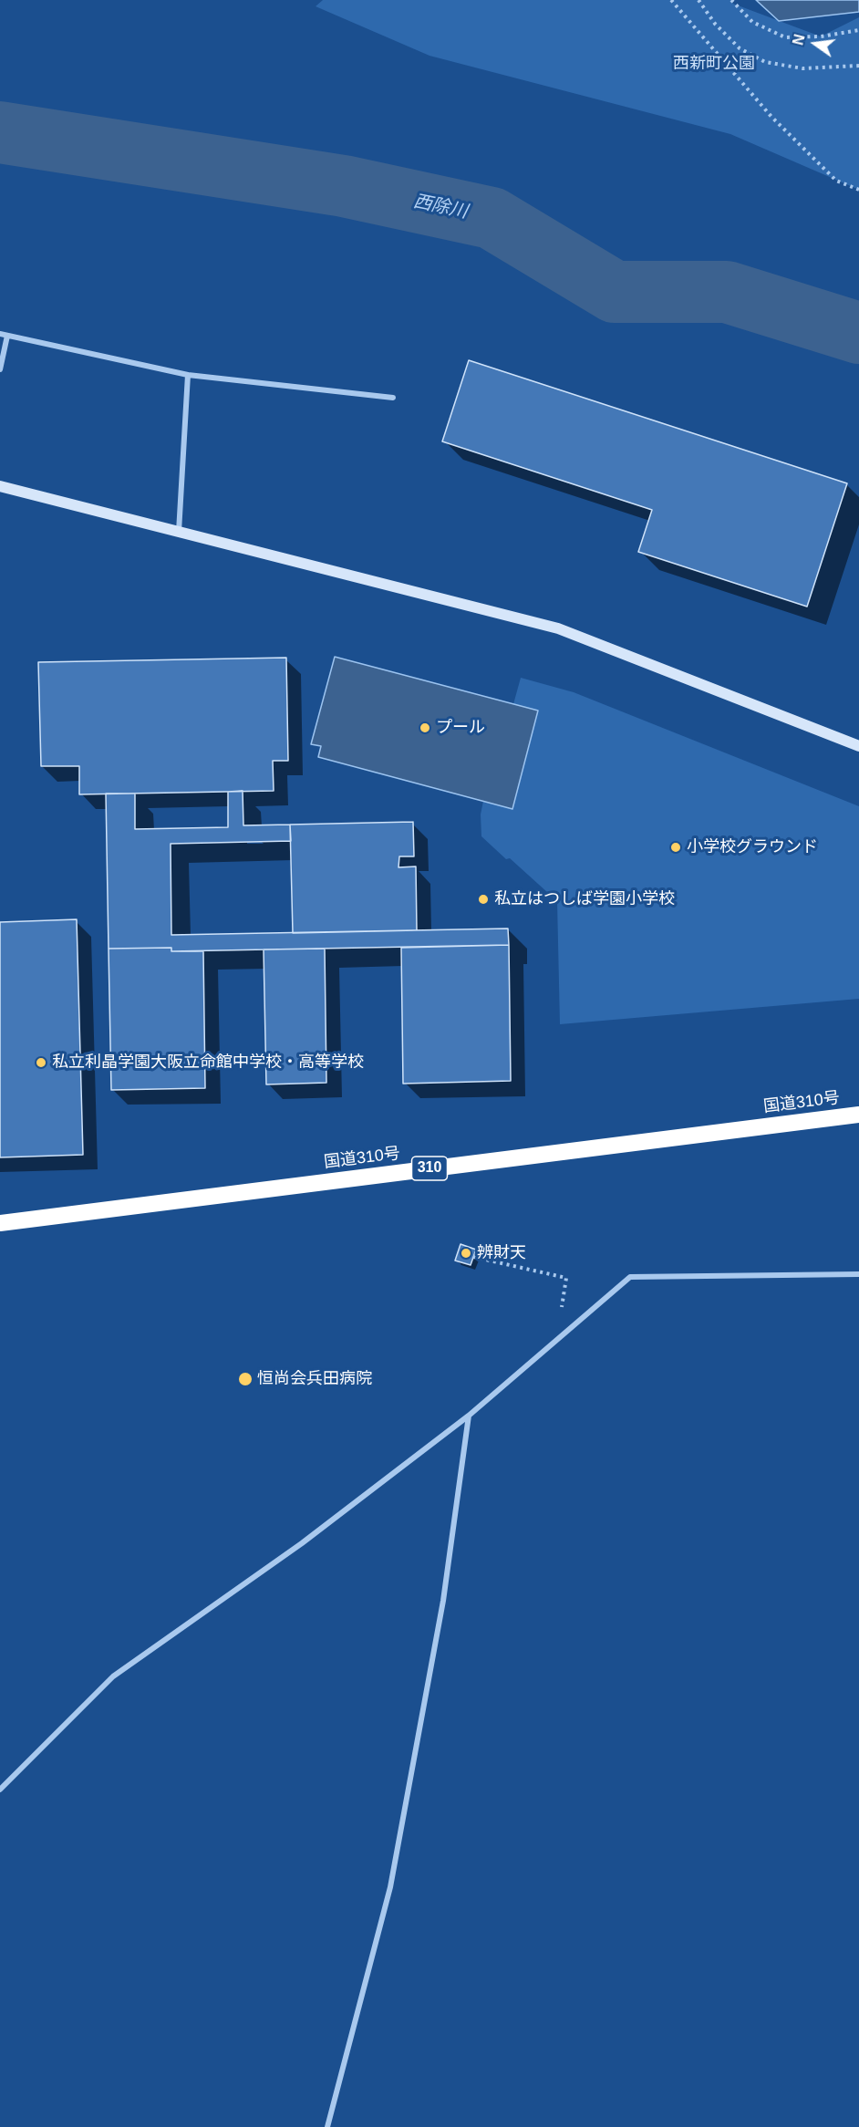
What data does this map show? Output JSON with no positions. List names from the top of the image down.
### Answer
{
  "streets": {
    "highway": ["国道310号", "310"]
  },
  "water": ["西除川"],
  "parks": ["西新町公園"],
  "places": [
    "プール",
    "小学校グラウンド",
    "私立はつしば学園小学校",
    "私立利晶学園大阪立命館中学校・高等学校",
    "辨財天",
    "恒尚会兵田病院"
  ],
  "north": "left"
}
